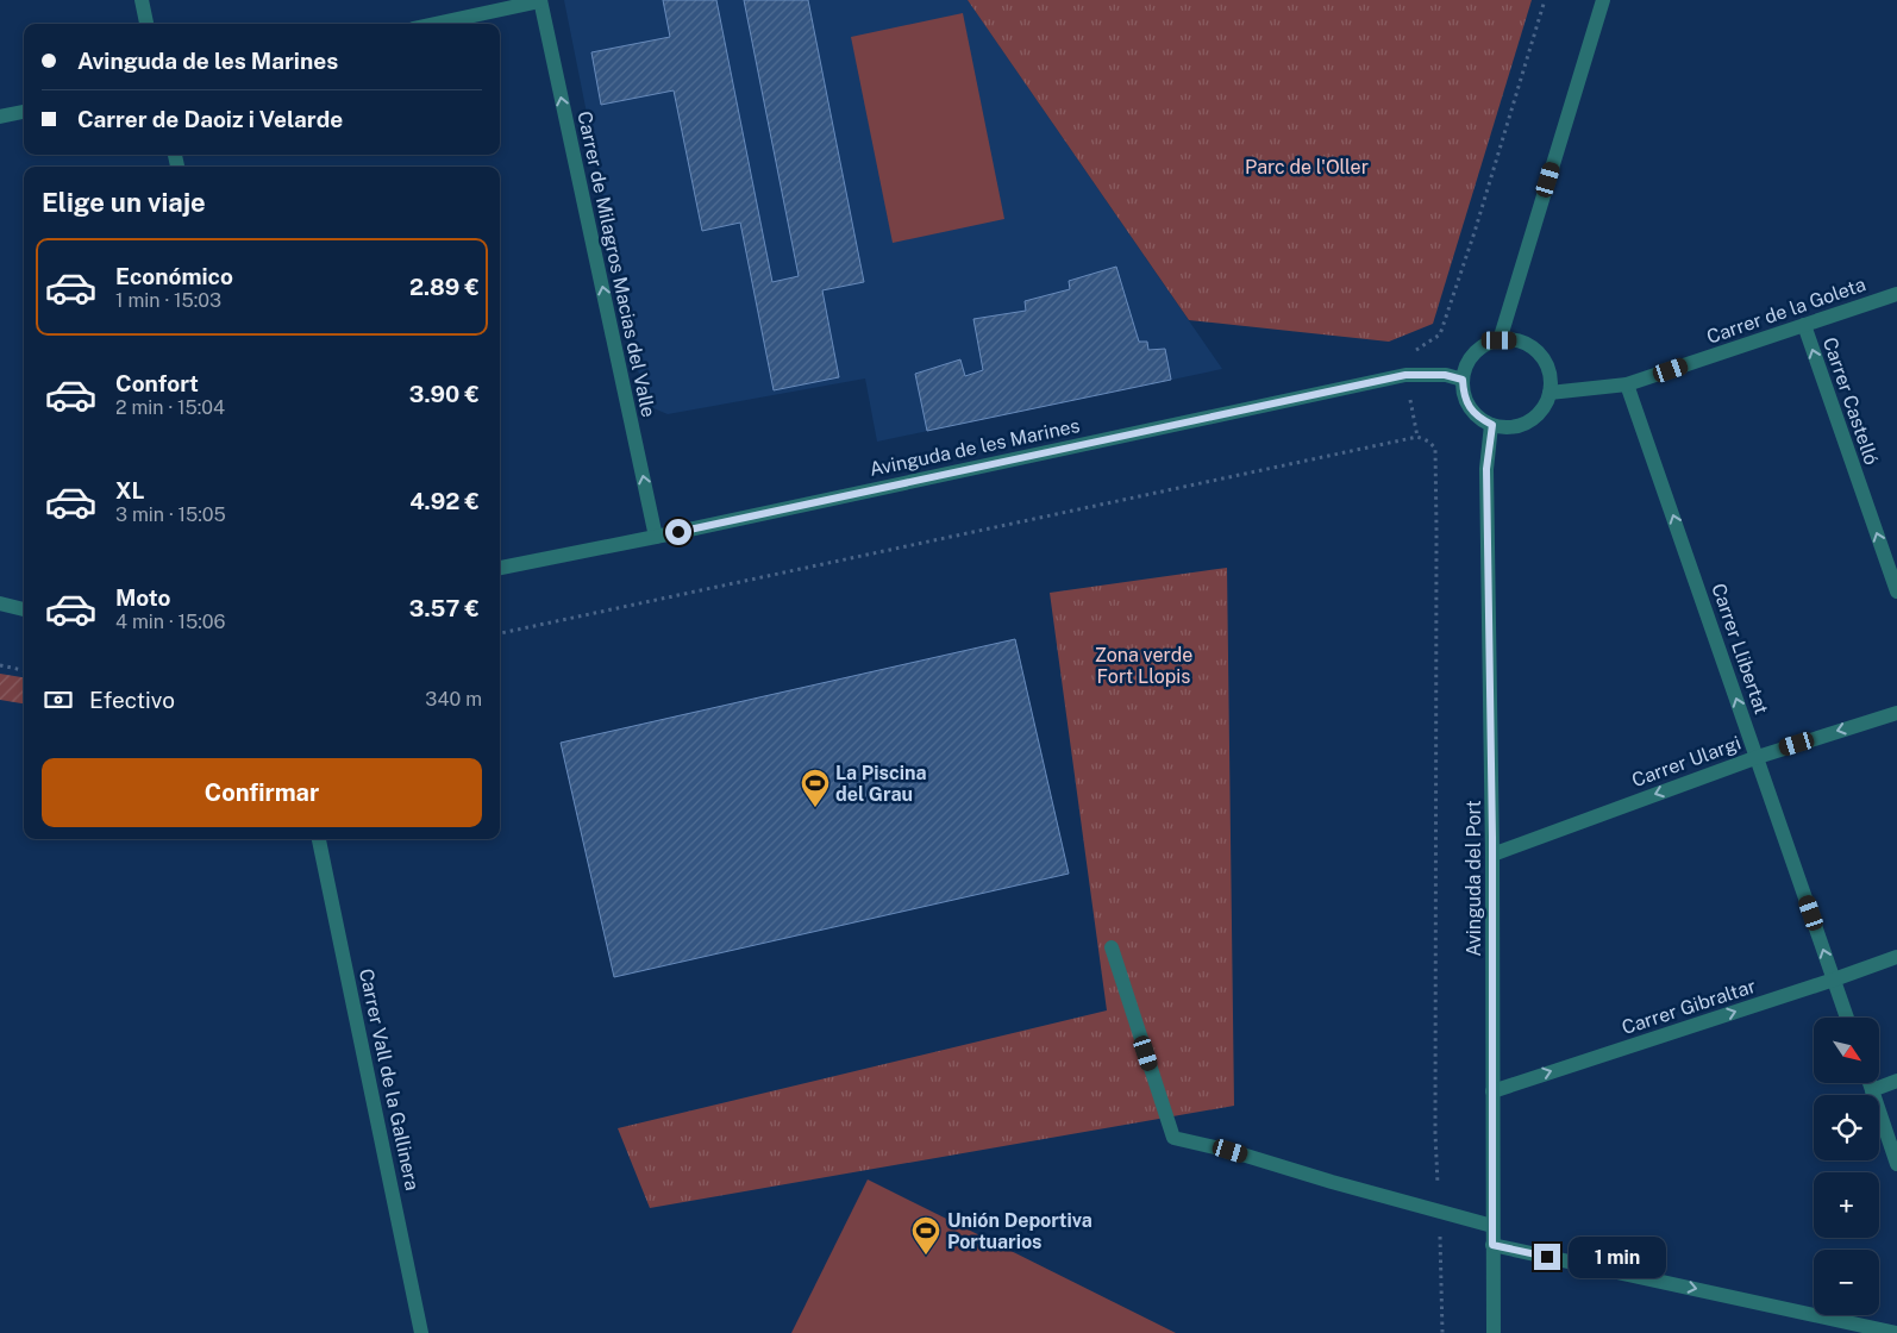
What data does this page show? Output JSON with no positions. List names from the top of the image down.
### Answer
{
  "streets": {
    "street": [
      "Carrer de Milagros Macias del Valle",
      "Carrer de la Goleta",
      "Carrer Castelló",
      "Avinguda de les Marines",
      "Carrer Llibertat",
      "Carrer Ulargi",
      "Avinguda del Port",
      "Carrer Gibraltar",
      "Carrer Vall de la Gallinera"
    ]
  },
  "crossings": [
    ["Carrer de Milagros Macias del Valle", "Avinguda de les Marines"],
    ["Carrer de la Goleta", "Carrer Castelló"],
    ["Carrer de la Goleta", "Avinguda de les Marines"],
    ["Carrer de la Goleta", "Carrer Llibertat"],
    ["Carrer de la Goleta", "Avinguda del Port"],
    ["Avinguda de les Marines", "Avinguda del Port"],
    ["Carrer Llibertat", "Carrer Ulargi"],
    ["Carrer Llibertat", "Carrer Gibraltar"],
    ["Carrer Ulargi", "Avinguda del Port"],
    ["Avinguda del Port", "Carrer Gibraltar"]
  ],
  "one_way": [
    "Carrer de Milagros Macias del Valle",
    "Carrer Castelló",
    "Carrer Llibertat",
    "Carrer Ulargi",
    "Carrer Gibraltar"
  ],
  "parks": ["Parc de l'Oller", "Zona verde Fort Llopis"],
  "places": {
    "sports": ["La Piscina del Grau", "Unión Deportiva Portuarios"]
  },
  "north": "bottom right",
  "page": {
    "banner": ["Avinguda de les Marines", "Carrer de Daoiz i Velarde"],
    "heading": "Elige un viaje",
    "list": [
      {
        "name": "Económico",
        "note": "1 min · 15:03",
        "value": "2.89 €"
      },
      {
        "name": "Confort",
        "note": "2 min · 15:04",
        "value": "3.90 €"
      },
      {
        "name": "XL",
        "note": "3 min · 15:05",
        "value": "4.92 €"
      },
      {
        "name": "Moto",
        "note": "4 min · 15:06",
        "value": "3.57 €"
      }
    ],
    "pay": ["Efectivo", "340 m"],
    "buttons": "Confirmar",
    "map_buttons": ["+", "−"],
    "bubble": "1 min"
  }
}
